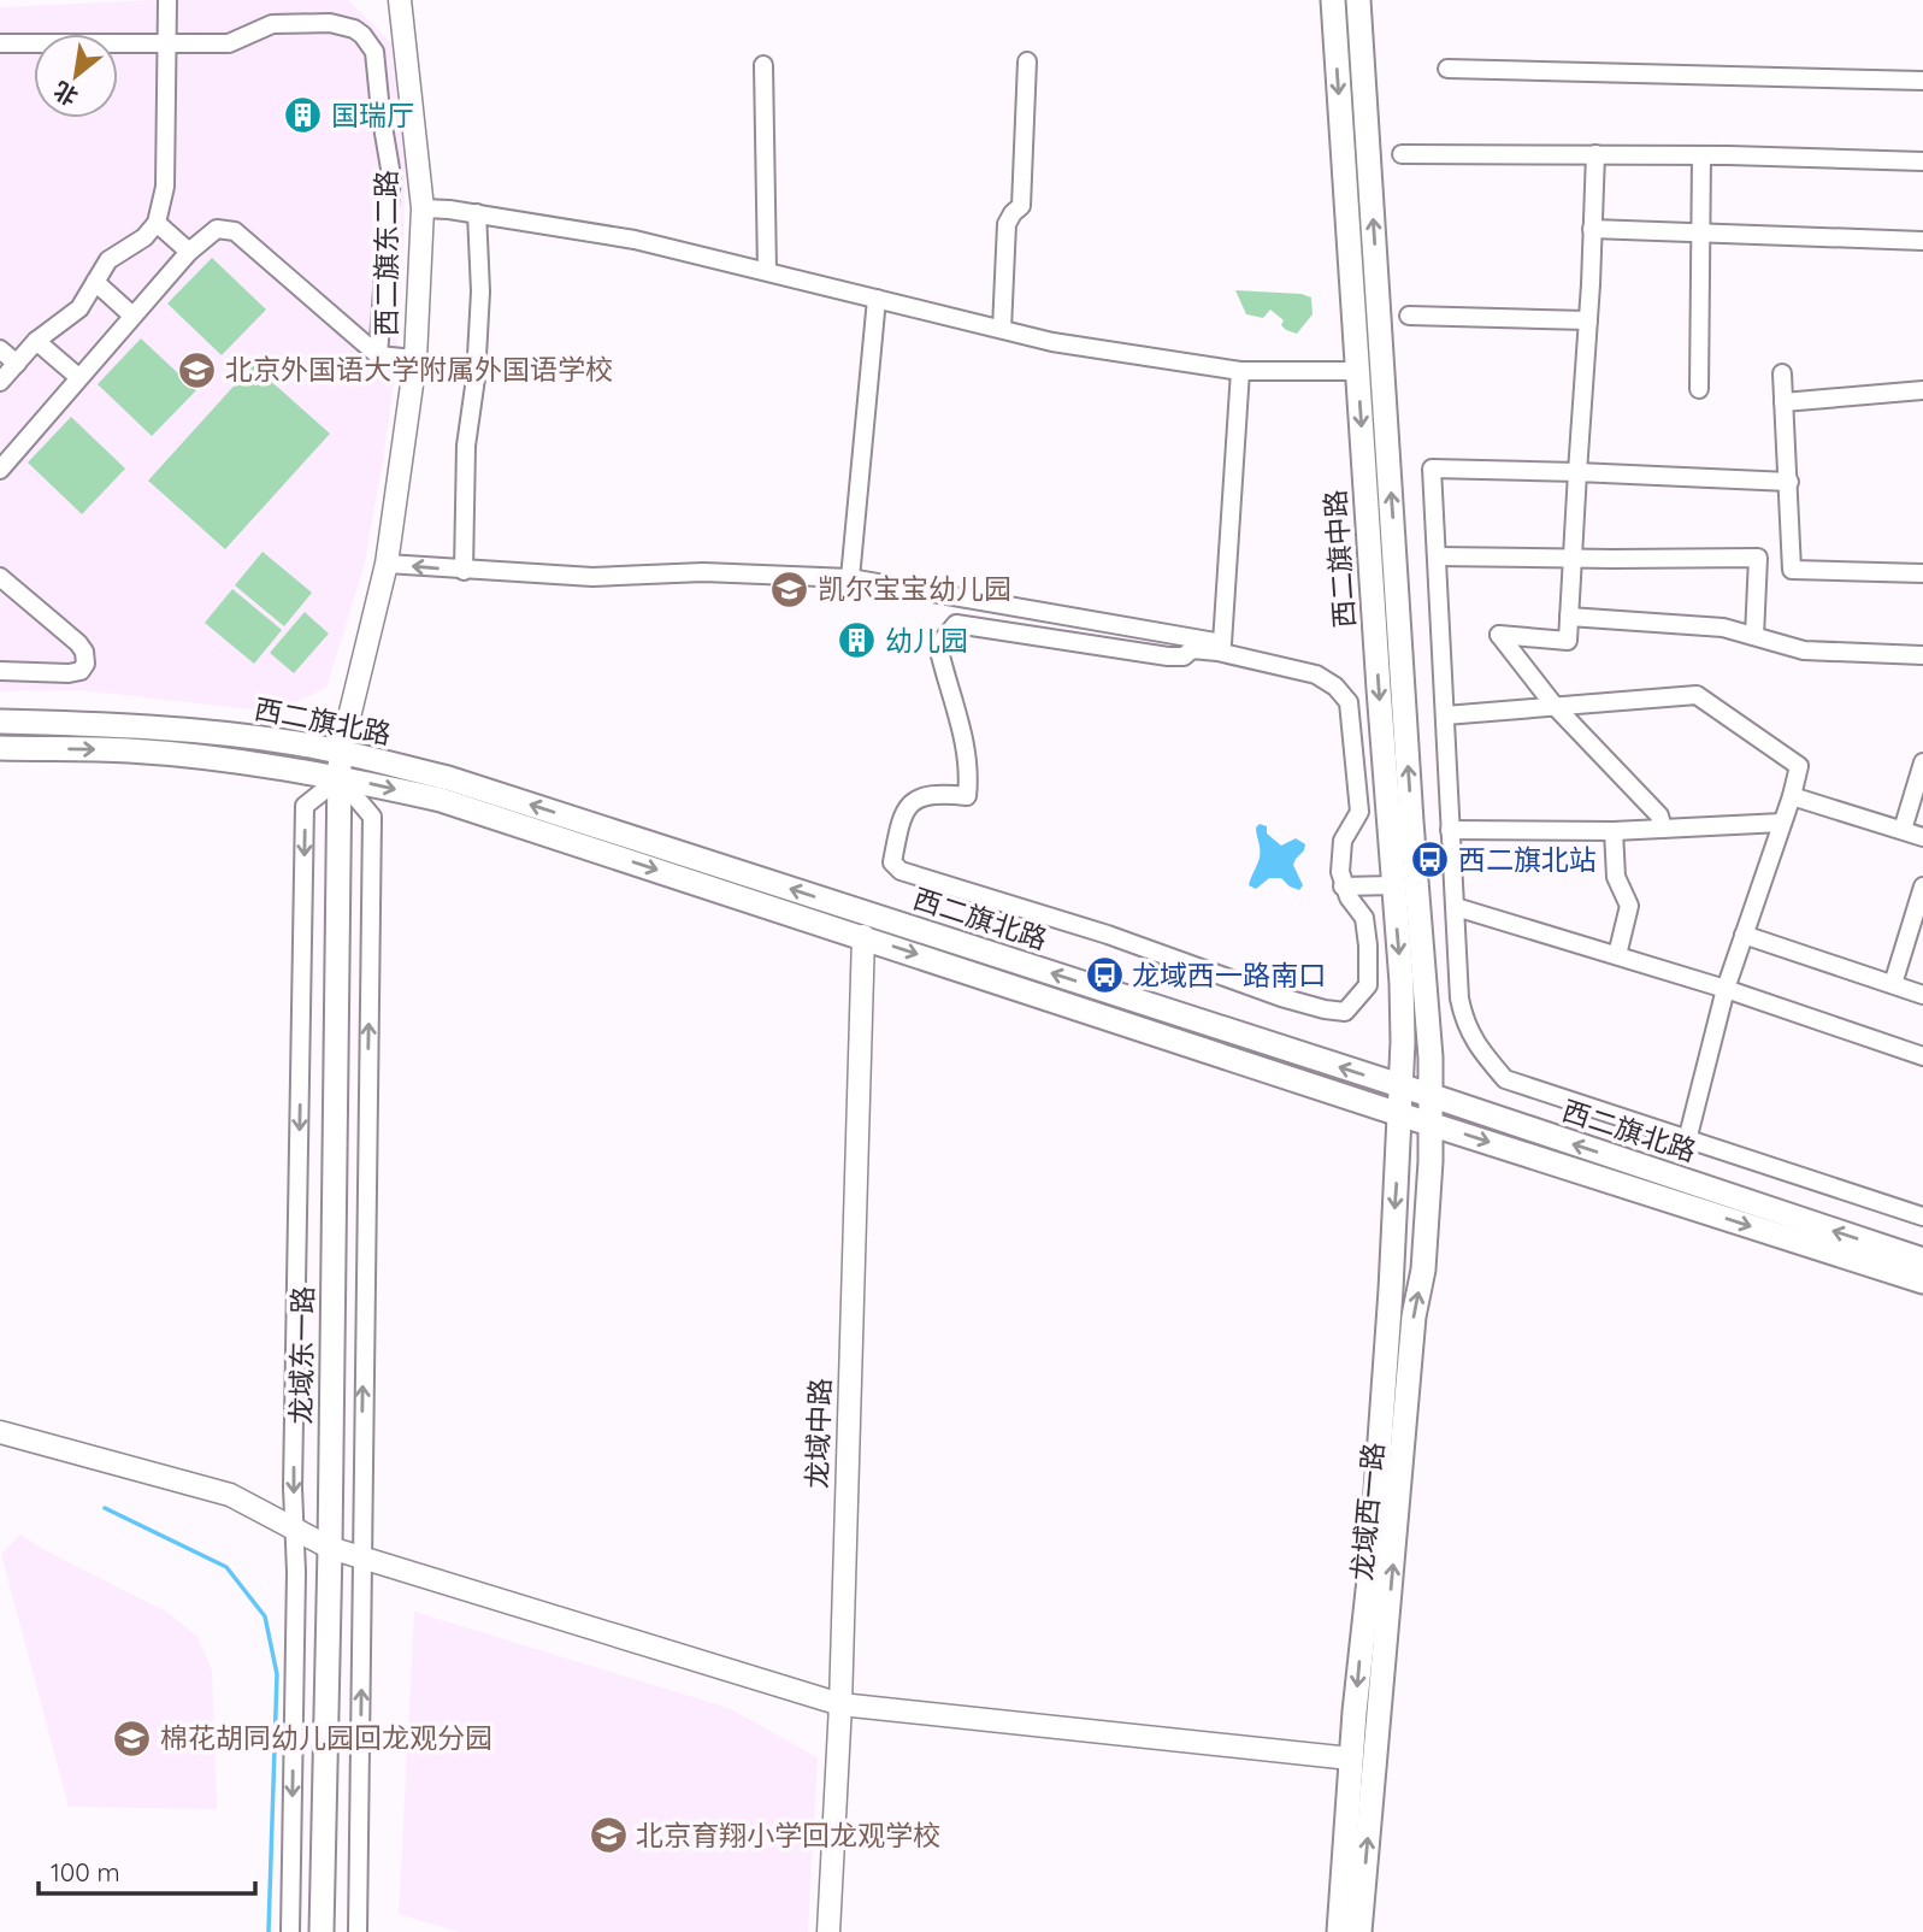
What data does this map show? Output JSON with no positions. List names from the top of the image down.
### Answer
{
  "streets": {
    "main road": [
      "西二旗中路",
      "西二旗北路",
      "龙域东一路",
      "龙域西一路"
    ],
    "street": ["西二旗东二路", "龙域中路"]
  },
  "crossings": [
    ["西二旗东二路", "西二旗北路"],
    ["西二旗东二路", "龙域东一路"],
    ["西二旗中路", "西二旗北路"],
    ["西二旗中路", "龙域西一路"],
    ["西二旗北路", "龙域东一路"],
    ["西二旗北路", "龙域中路"],
    ["西二旗北路", "龙域西一路"]
  ],
  "places": {
    "building": ["国瑞厅", "幼儿园"],
    "school or university": [
      "北京外国语大学附属外国语学校",
      "凯尔宝宝幼儿园",
      "棉花胡同幼儿园回龙观分园",
      "北京育翔小学回龙观学校"
    ],
    "bus stop": ["西二旗北站", "龙域西一路南口"]
  },
  "scale_bar": "100 m",
  "north": "bottom left"
}
